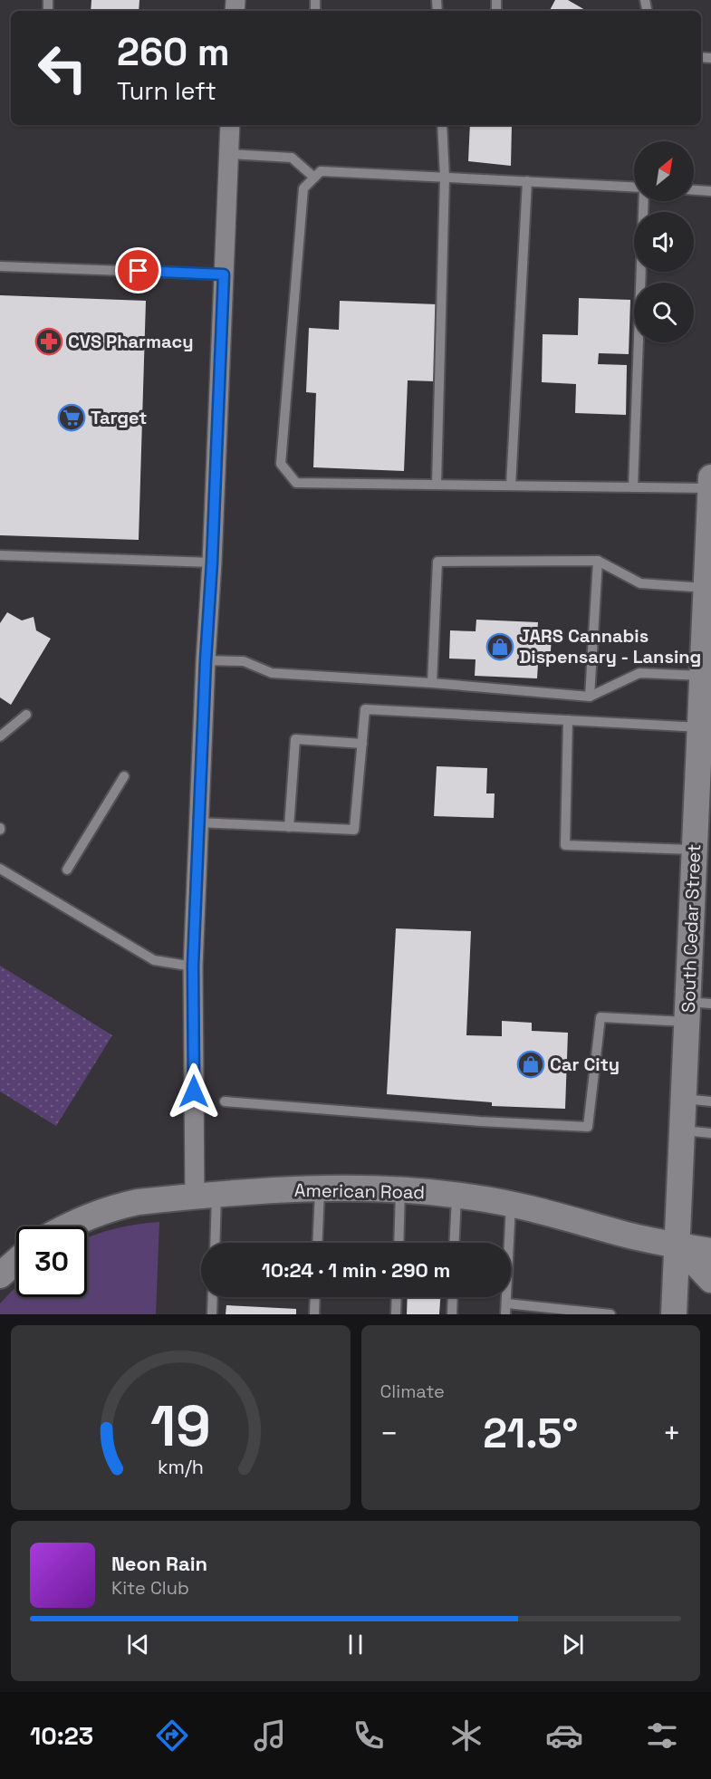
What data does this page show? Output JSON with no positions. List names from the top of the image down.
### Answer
{
  "streets": {
    "main road": ["South Cedar Street", "American Road"]
  },
  "crossings": [
    ["South Cedar Street", "American Road"]
  ],
  "places": {
    "pharmacy": ["CVS Pharmacy"],
    "supermarket": ["Target"],
    "shop": ["JARS Cannabis Dispensary - Lansing", "Car City"]
  },
  "north": "top right",
  "page": {
    "turn": ["260 m", "Turn left"],
    "limit": "30",
    "trip": "10:24 · 1 min · 290 m",
    "tile": "Climate",
    "heat": ["−", "21.5°", "+"],
    "song": ["Neon Rain", "Kite Club"],
    "tabs": "10:23",
    "gauge": ["19", "km/h"]
  }
}
